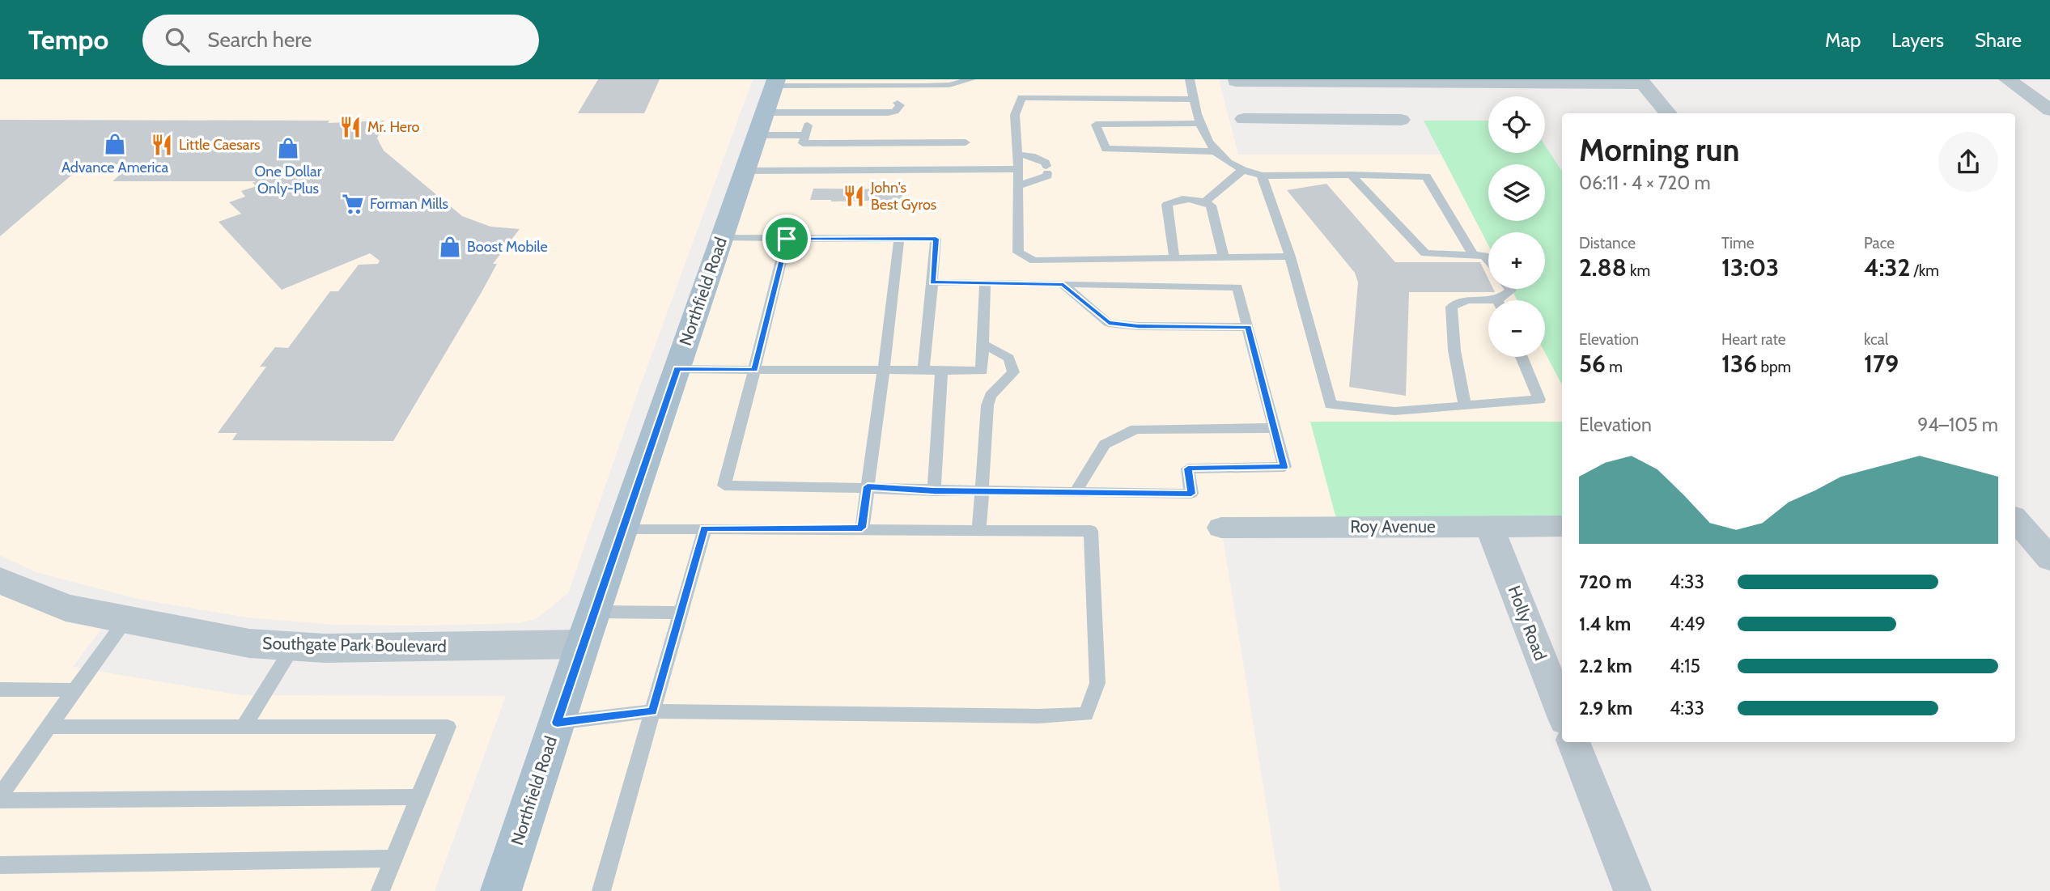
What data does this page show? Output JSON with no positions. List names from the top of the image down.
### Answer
{
  "streets": {
    "main road": ["Northfield Road"],
    "street": ["Roy Avenue", "Holly Road", "Southgate Park Boulevard"]
  },
  "crossings": [
    ["Northfield Road", "Southgate Park Boulevard"],
    ["Roy Avenue", "Holly Road"]
  ],
  "places": {
    "restaurant": ["Mr. Hero", "Little Caesars", "John's Best Gyros"],
    "shop": ["Advance America", "One Dollar Only-Plus", "Boost Mobile"],
    "supermarket": ["Forman Mills"]
  },
  "page": {
    "header": "Tempo",
    "search": "Search here",
    "nav": ["Map", "Layers", "Share"],
    "map_buttons": ["+", "−"],
    "heading": ["Morning run", "06:11 · 4 × 720 m"],
    "stats": [
      ["Distance", "2.88 km"],
      ["Time", "13:03"],
      ["Pace", "4:32 /km"],
      ["Elevation", "56 m"],
      ["Heart rate", "136 bpm"],
      ["kcal", "179"]
    ],
    "chart": ["Elevation", "94–105 m"],
    "list": [
      {
        "name": "720 m",
        "note": "4:33"
      },
      {
        "name": "1.4 km",
        "note": "4:49"
      },
      {
        "name": "2.2 km",
        "note": "4:15"
      },
      {
        "name": "2.9 km",
        "note": "4:33"
      }
    ]
  }
}
